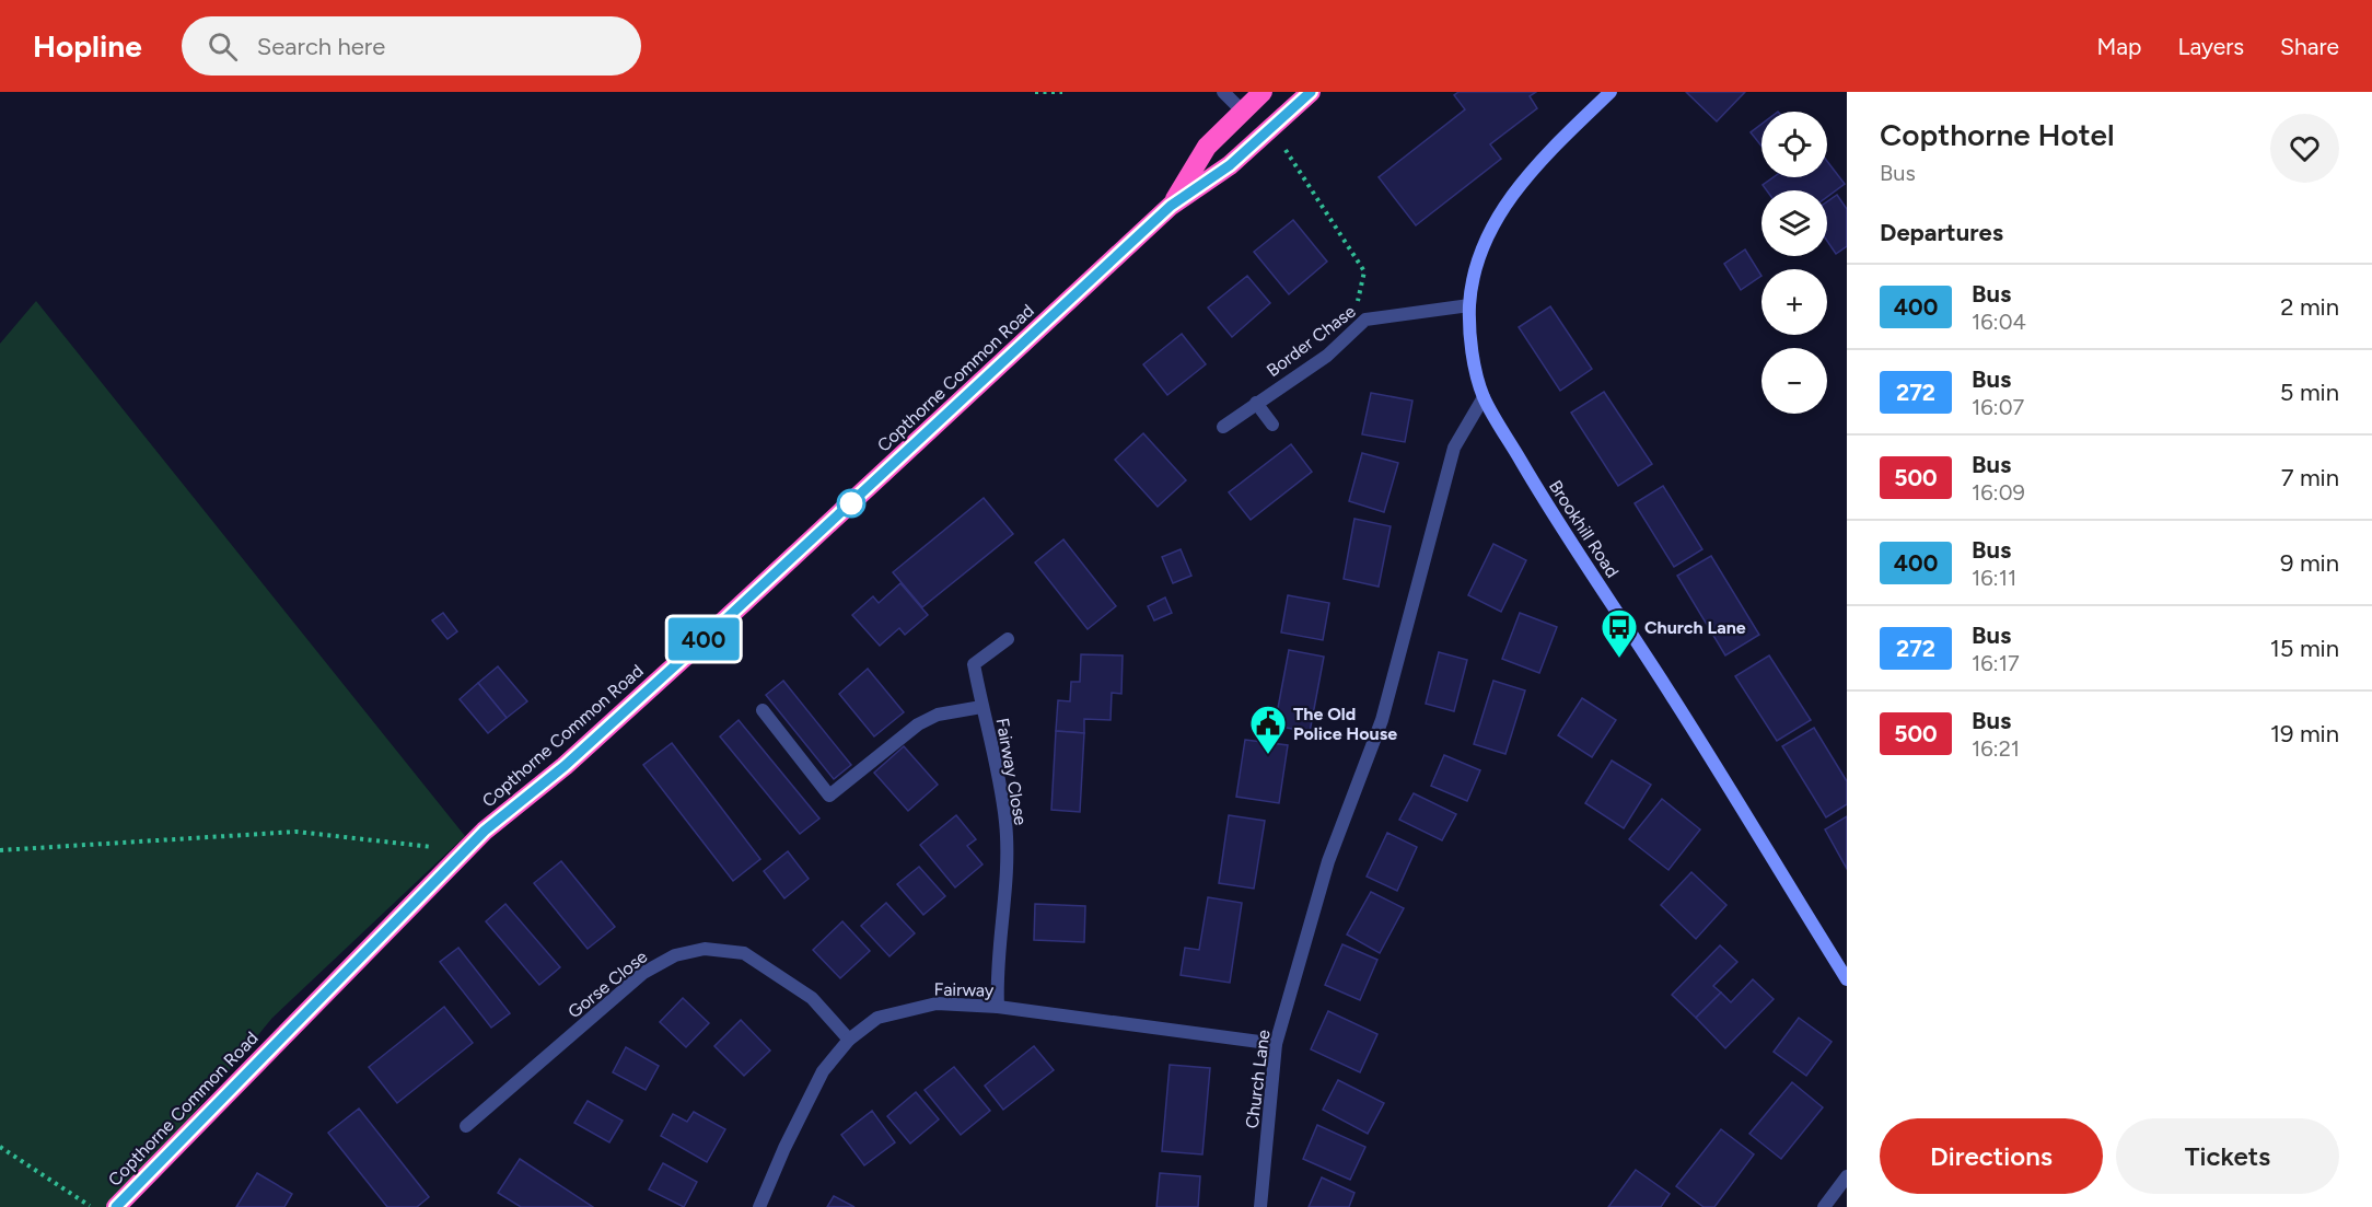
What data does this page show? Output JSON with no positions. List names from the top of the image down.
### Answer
{
  "streets": {
    "highway": ["Copthorne Common Road"],
    "street": [
      "Border Chase",
      "Brookhill Road",
      "Fairway Close",
      "Gorse Close",
      "Fairway",
      "Church Lane"
    ]
  },
  "crossings": [
    ["Border Chase", "Brookhill Road"],
    ["Brookhill Road", "Church Lane"],
    ["Fairway Close", "Fairway"],
    ["Gorse Close", "Fairway"],
    ["Fairway", "Church Lane"]
  ],
  "places": {
    "bus stop": ["Church Lane"],
    "public building": ["The Old Police House"]
  },
  "lines": ["bus line 400"],
  "page": {
    "header": "Hopline",
    "search": "Search here",
    "nav": ["Map", "Layers", "Share"],
    "on_map": "400",
    "heading": [
      ["Copthorne Hotel", "Bus"],
      "Departures"
    ],
    "map_buttons": ["+", "−"],
    "list": [
      {
        "mark": "400",
        "name": "Bus",
        "note": "16:04",
        "value": "2 min"
      },
      {
        "mark": "272",
        "name": "Bus",
        "note": "16:07",
        "value": "5 min"
      },
      {
        "mark": "500",
        "name": "Bus",
        "note": "16:09",
        "value": "7 min"
      },
      {
        "mark": "400",
        "name": "Bus",
        "note": "16:11",
        "value": "9 min"
      },
      {
        "mark": "272",
        "name": "Bus",
        "note": "16:17",
        "value": "15 min"
      },
      {
        "mark": "500",
        "name": "Bus",
        "note": "16:21",
        "value": "19 min"
      }
    ],
    "buttons": ["Directions", "Tickets"]
  }
}
